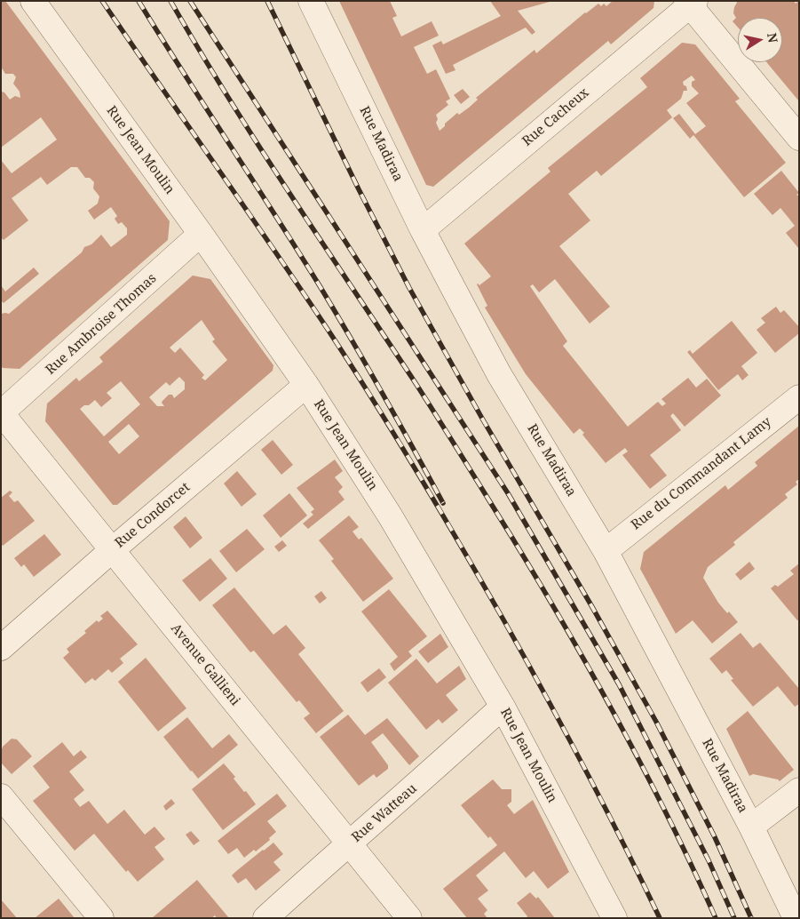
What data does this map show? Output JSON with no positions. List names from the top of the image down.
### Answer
{
  "streets": {
    "street": [
      "Rue Cacheux",
      "Rue Madiraa",
      "Rue Jean Moulin",
      "Rue Ambroise Thomas",
      "Rue du Commandant Lamy",
      "Rue Condorcet",
      "Avenue Gallieni",
      "Rue Watteau"
    ]
  },
  "crossings": [
    ["Rue Cacheux", "Rue Madiraa"],
    ["Rue Madiraa", "Rue du Commandant Lamy"],
    ["Rue Jean Moulin", "Rue Ambroise Thomas"],
    ["Rue Jean Moulin", "Rue Condorcet"],
    ["Rue Jean Moulin", "Rue Watteau"],
    ["Rue Ambroise Thomas", "Avenue Gallieni"],
    ["Rue Condorcet", "Avenue Gallieni"],
    ["Avenue Gallieni", "Rue Watteau"]
  ],
  "north": "right"
}
